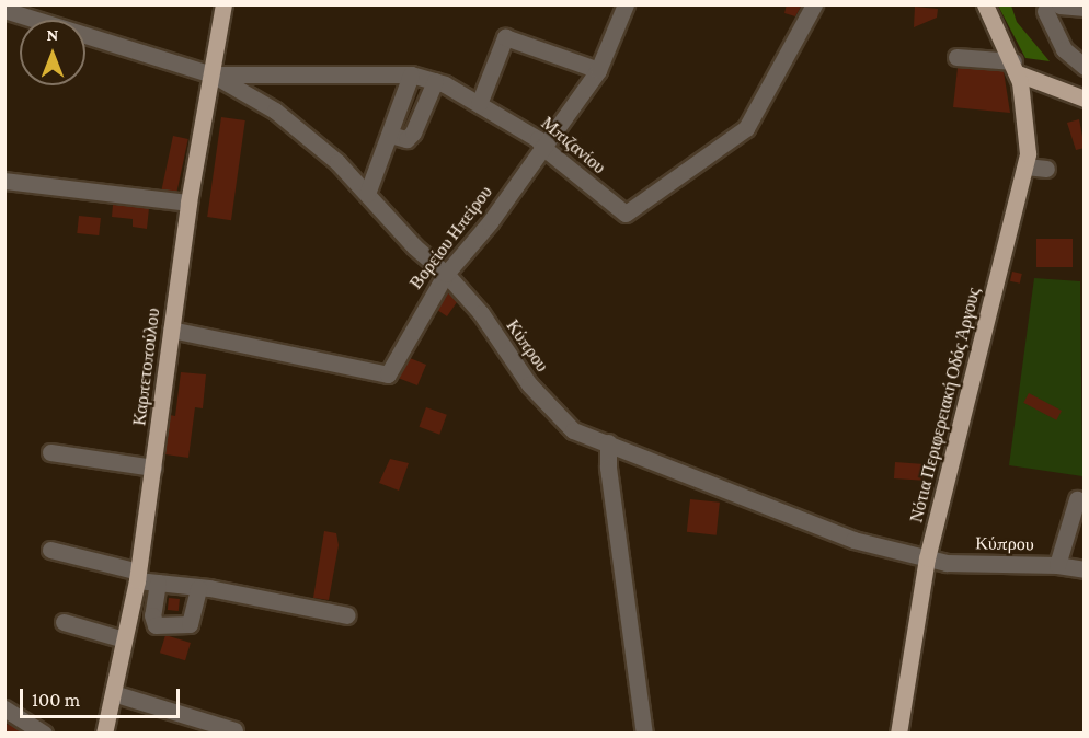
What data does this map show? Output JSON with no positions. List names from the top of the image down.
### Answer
{
  "streets": {
    "main road": ["Καρπετοπούλου", "Νότια Περιφερειακή Οδός Άργους"],
    "street": ["Μπιζανίου", "Βορείου Ηπείρου", "Κύπρου"]
  },
  "crossings": [
    ["Μπιζανίου", "Βορείου Ηπείρου"],
    ["Μπιζανίου", "Κύπρου"],
    ["Μπιζανίου", "Καρπετοπούλου"],
    ["Βορείου Ηπείρου", "Κύπρου"],
    ["Βορείου Ηπείρου", "Καρπετοπούλου"],
    ["Κύπρου", "Καρπετοπούλου"],
    ["Κύπρου", "Νότια Περιφερειακή Οδός Άργους"]
  ],
  "scale_bar": "100 m",
  "north": "top"
}
